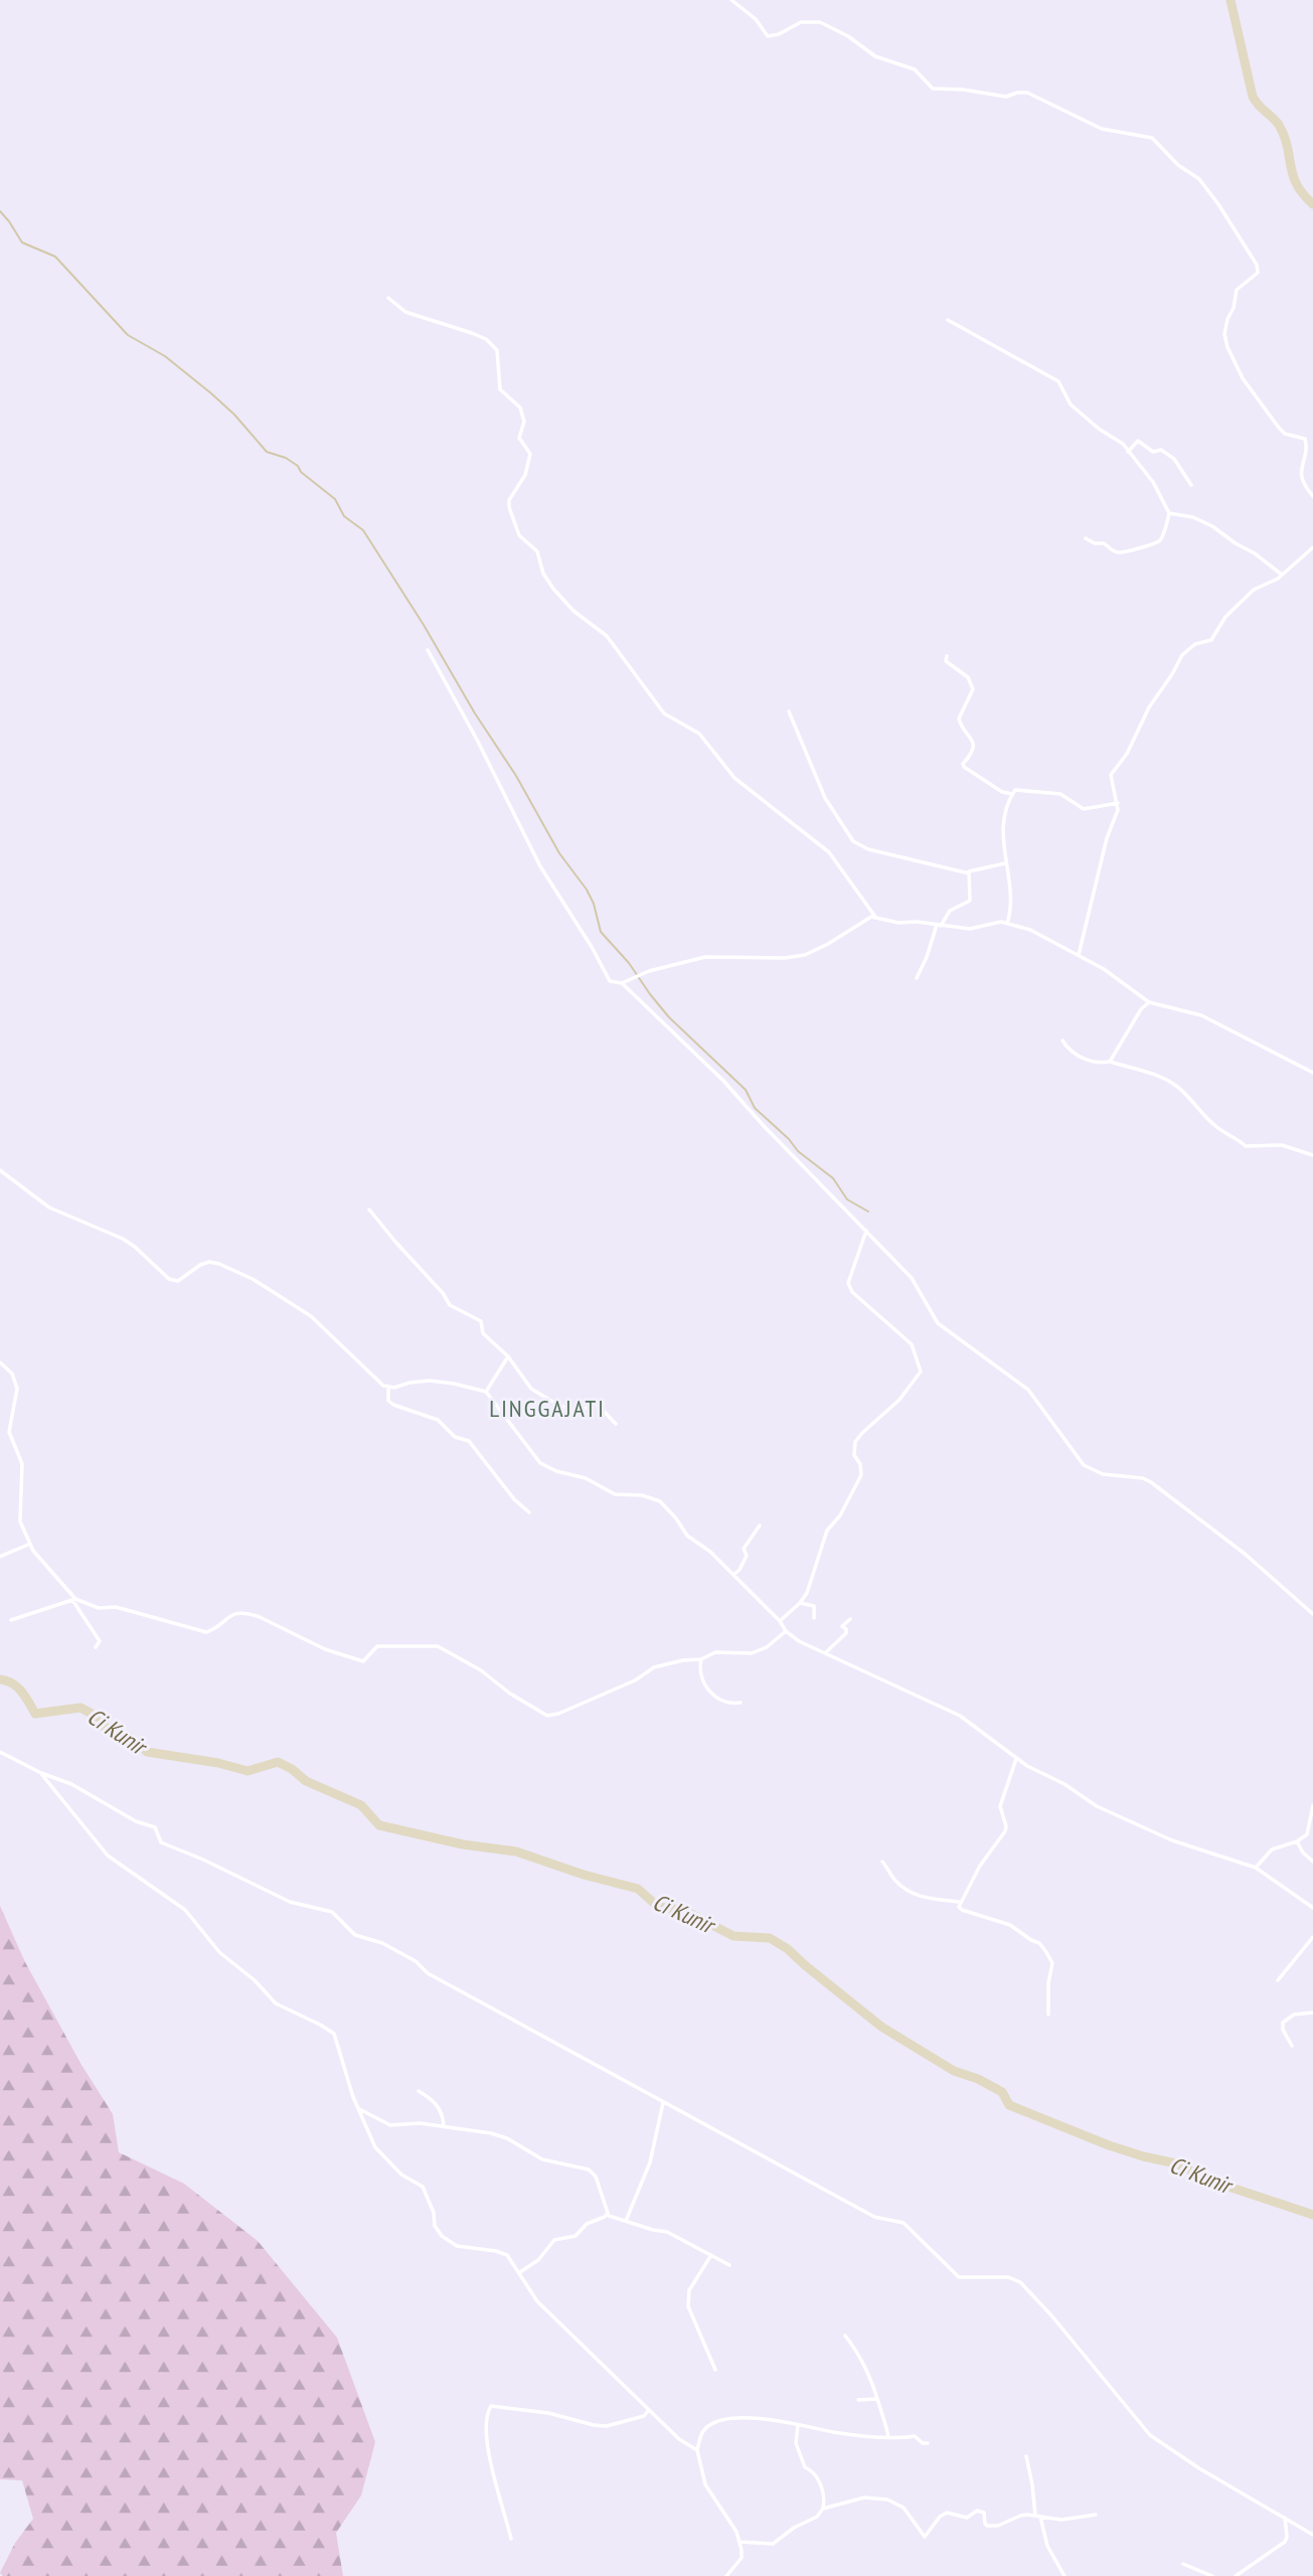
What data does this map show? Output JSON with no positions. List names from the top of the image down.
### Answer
{
  "districts": ["LINGGAJATI"],
  "water": ["Ci Kunir"]
}
